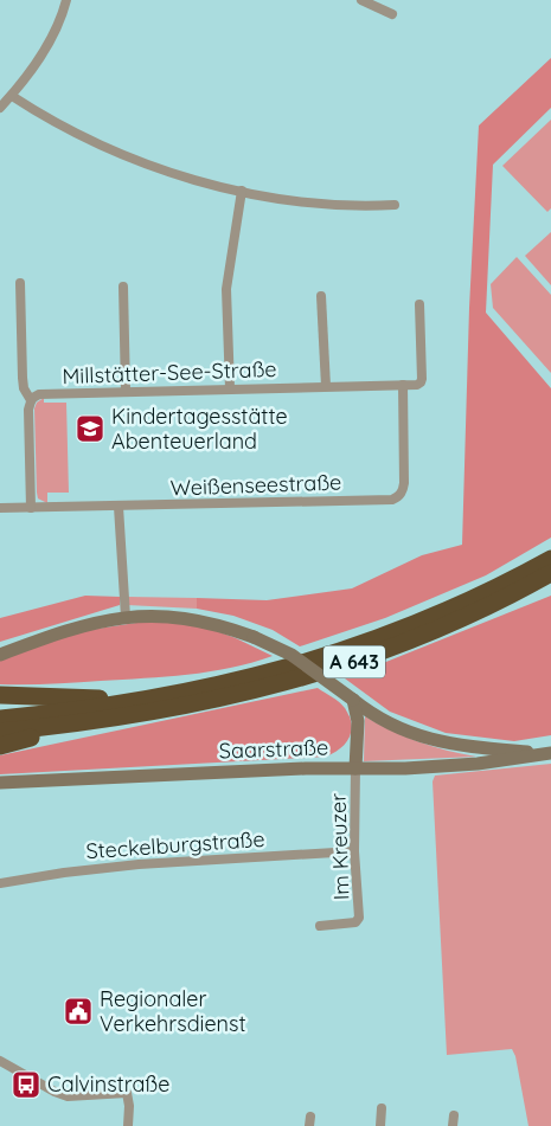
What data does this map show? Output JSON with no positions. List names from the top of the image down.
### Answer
{
  "streets": {
    "highway": ["A 643"],
    "main road": ["Saarstraße"],
    "street": [
      "Millstätter-See-Straße",
      "Weißenseestraße",
      "Steckelburgstraße",
      "Im Kreuzer"
    ]
  },
  "crossings": [
    ["Millstätter-See-Straße", "Weißenseestraße"],
    ["Saarstraße", "Im Kreuzer"],
    ["Steckelburgstraße", "Im Kreuzer"]
  ],
  "places": {
    "school or university": ["Kindertagesstätte Abenteuerland"],
    "public building": ["Regionaler Verkehrsdienst"],
    "bus stop": ["Calvinstraße"]
  }
}
